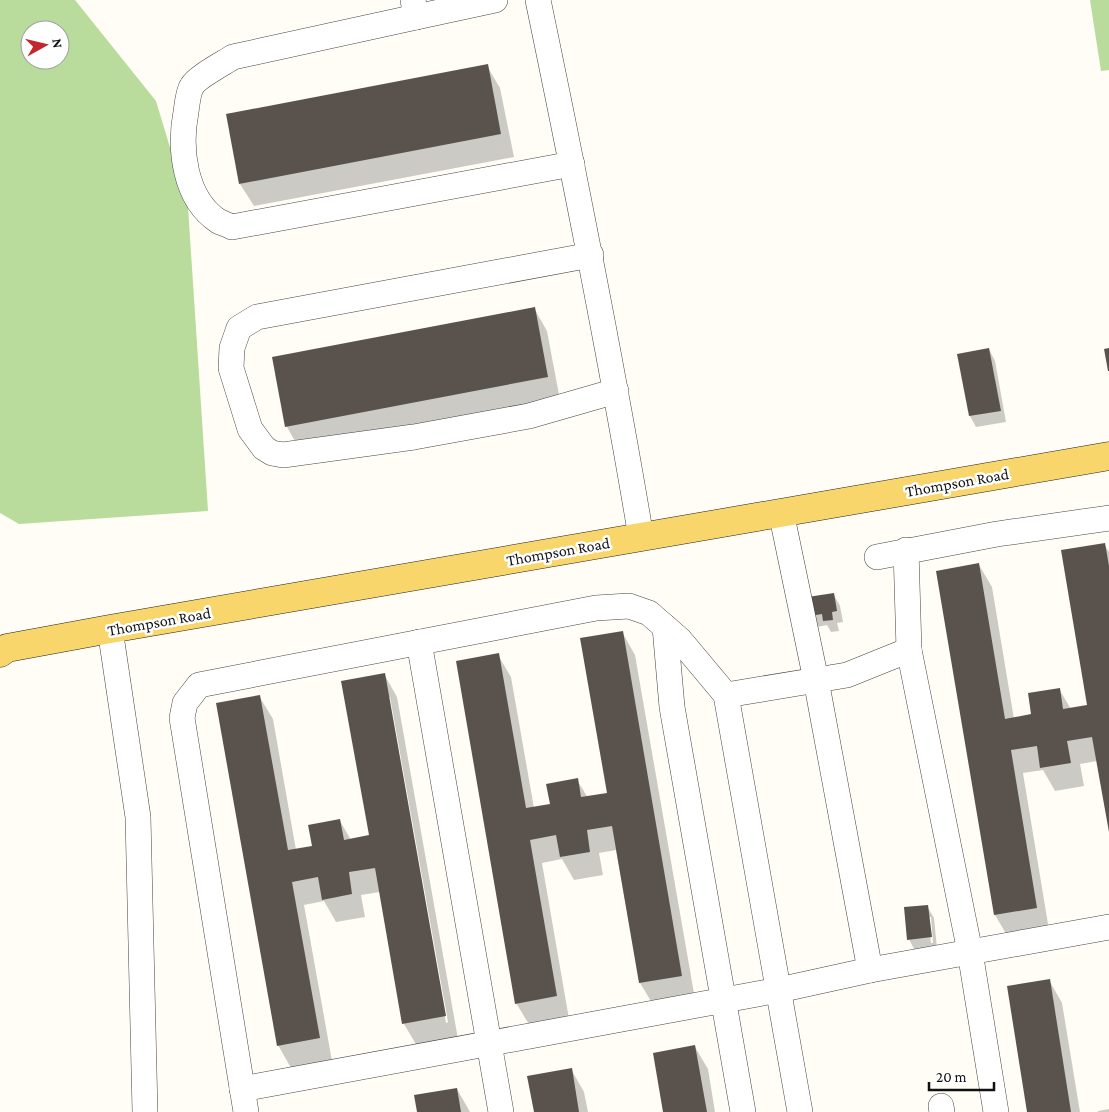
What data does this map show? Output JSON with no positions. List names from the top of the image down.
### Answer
{
  "streets": {
    "main road": ["Thompson Road"]
  },
  "scale_bar": "20 m",
  "north": "right"
}
